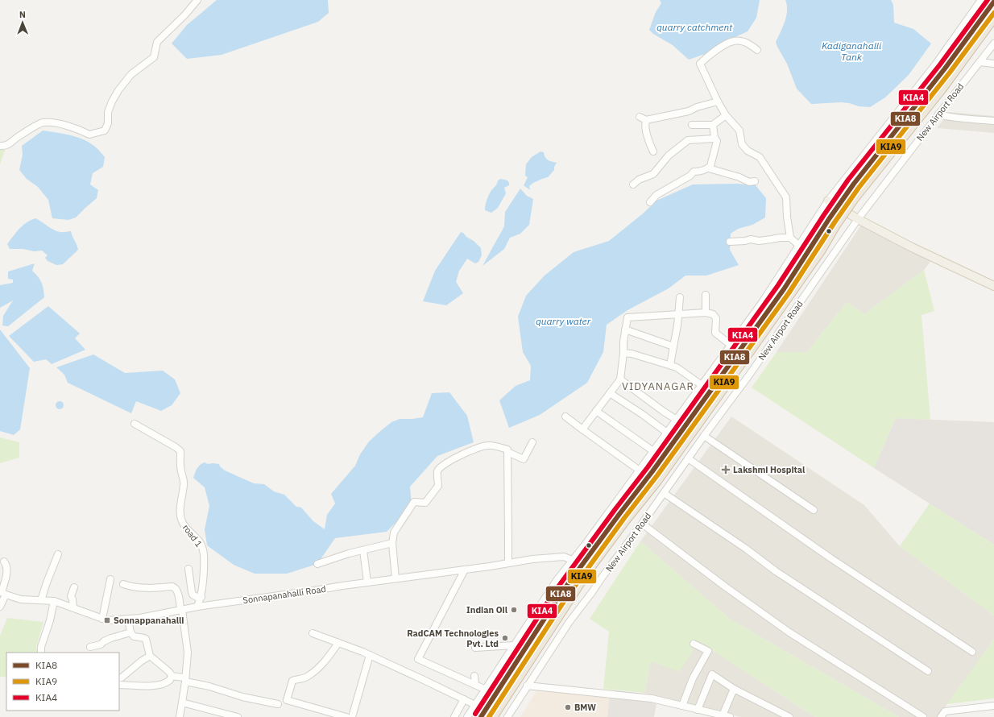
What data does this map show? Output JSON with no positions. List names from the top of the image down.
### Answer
{
  "streets": {
    "street": ["New Airport Road", "road 1", "Sonnapanahalli Road"]
  },
  "crossings": [
    ["road 1", "Sonnapanahalli Road"]
  ],
  "districts": ["VIDYANAGAR"],
  "water": ["quarry catchment", "Kadiganahalli Tank", "quarry water"],
  "places": {
    "health": ["Lakshmi Hospital"],
    "other": ["Indian Oil", "RadCAM Technologies Pvt. Ltd", "BMW"],
    "transit": ["Sonnappanahalli"]
  },
  "lines": ["transit line KIA4", "transit line KIA8", "transit line KIA9"],
  "legend": ["KIA8", "KIA9", "KIA4"],
  "north": "top"
}
